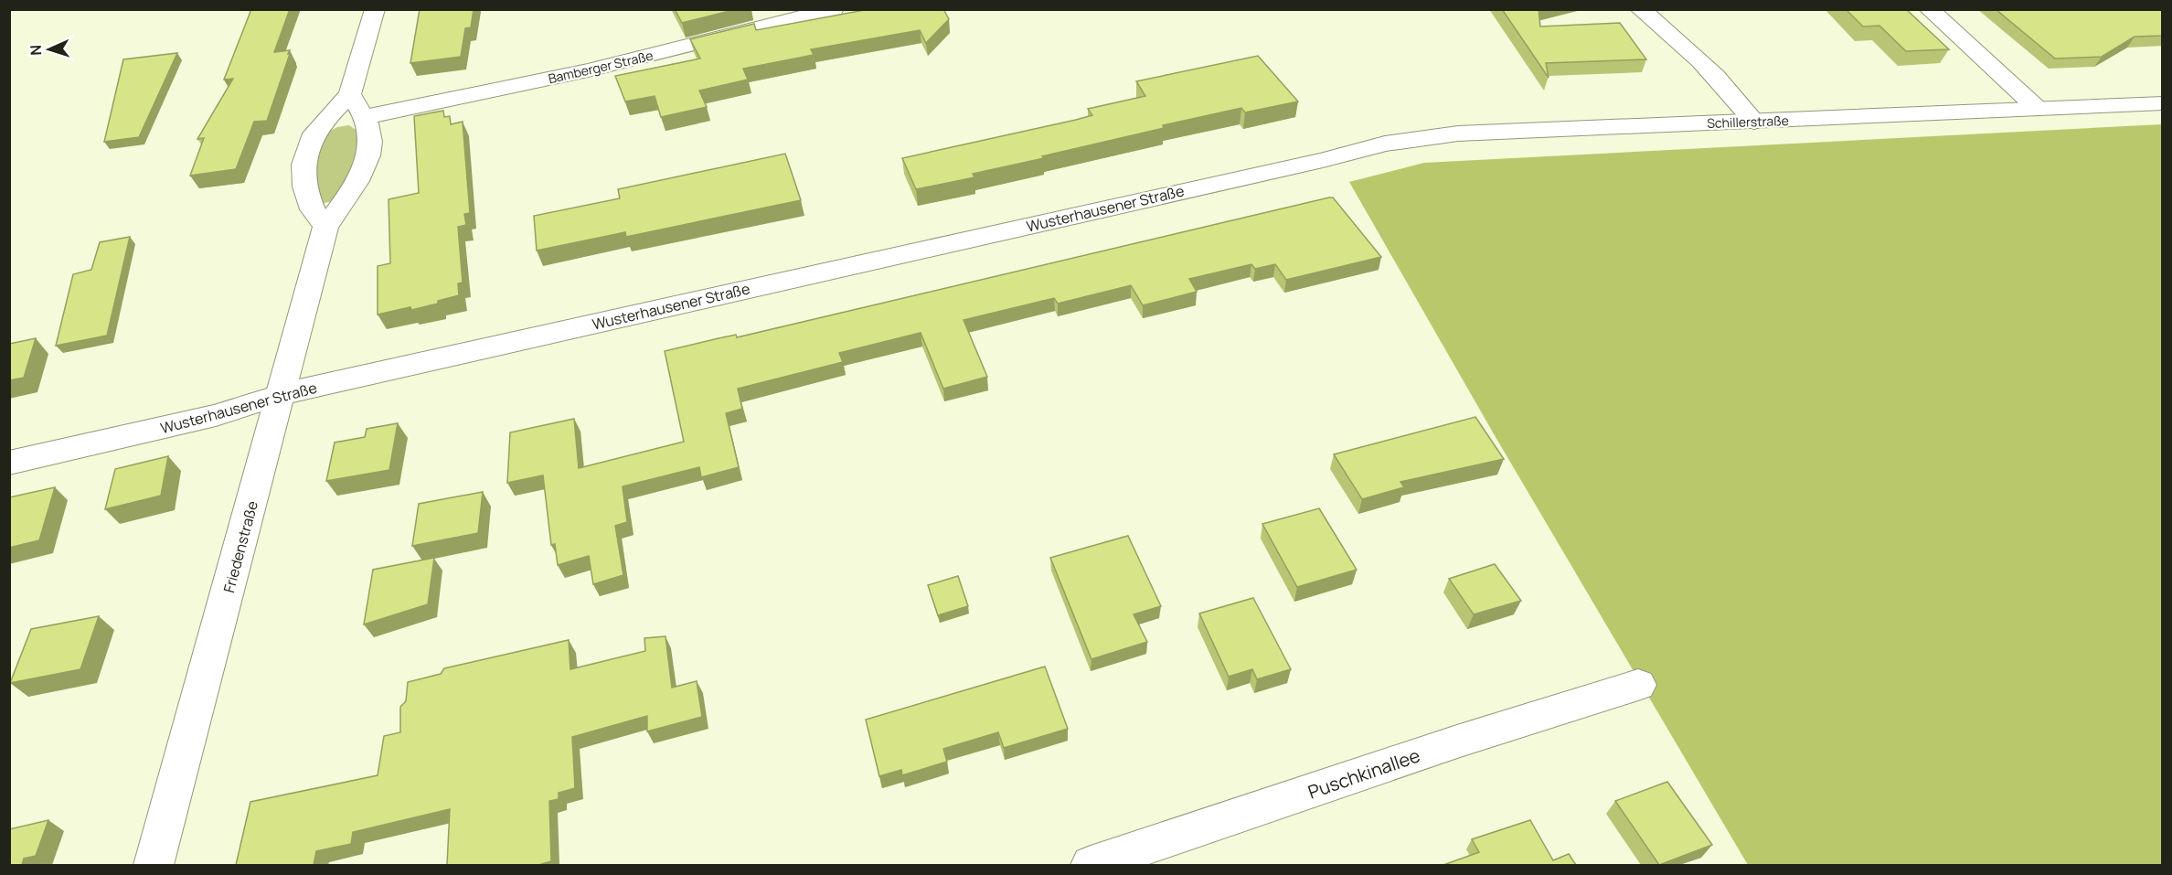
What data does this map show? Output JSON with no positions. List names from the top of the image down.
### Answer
{
  "streets": {
    "street": [
      "Bamberger Straße",
      "Schillerstraße",
      "Wusterhausener Straße",
      "Friedenstraße",
      "Puschkinallee"
    ]
  },
  "crossings": [
    ["Bamberger Straße", "Friedenstraße"],
    ["Schillerstraße", "Wusterhausener Straße"],
    ["Wusterhausener Straße", "Friedenstraße"]
  ],
  "north": "left"
}
